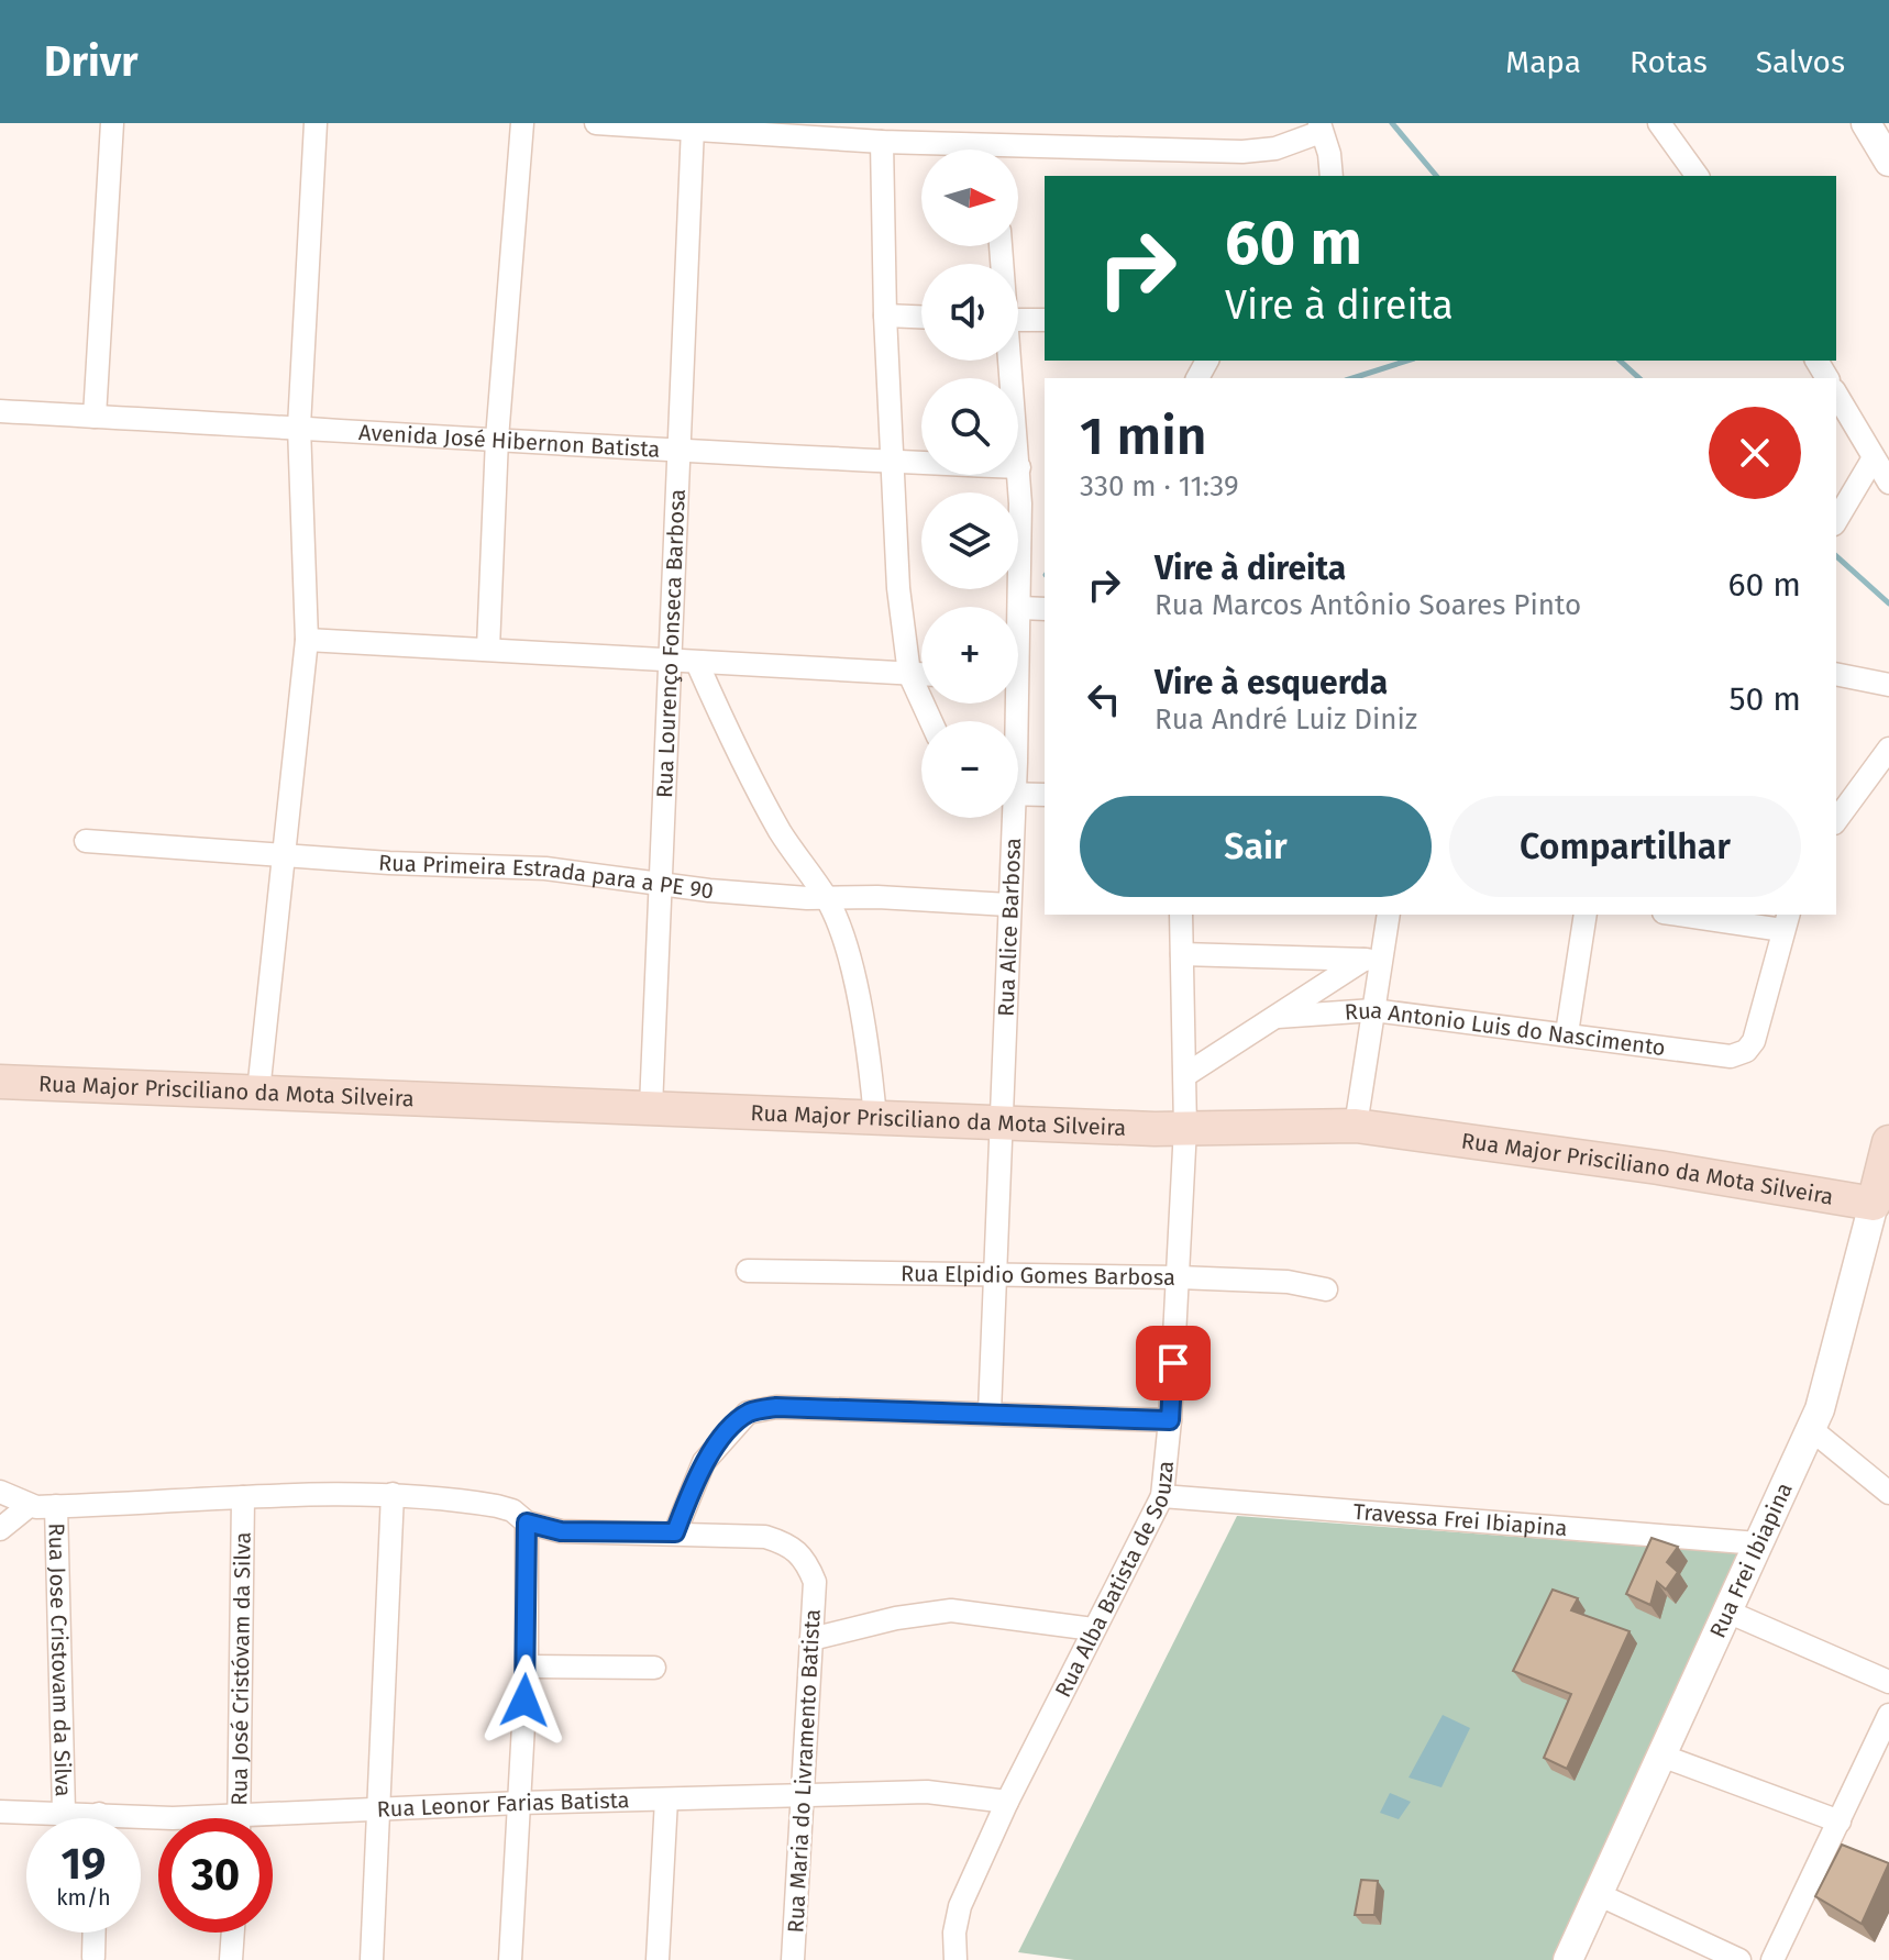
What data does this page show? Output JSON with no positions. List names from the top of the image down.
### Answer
{
  "streets": {
    "main road": ["Rua Major Prisciliano da Mota Silveira", "Rua Frei Ibiapina"],
    "street": [
      "Avenida José Hibernon Batista",
      "Rua Lourenço Fonseca Barbosa",
      "Rua Primeira Estrada para a PE 90",
      "Rua Alice Barbosa",
      "Rua Antonio Luis do Nascimento",
      "Rua Elpidio Gomes Barbosa",
      "Travessa Frei Ibiapina",
      "Rua Alba Batista de Souza",
      "Rua Jose Cristovam da Silva",
      "Rua José Cristóvam da Silva",
      "Rua Maria do Livramento Batista",
      "Rua Leonor Farias Batista"
    ]
  },
  "crossings": [
    ["Avenida José Hibernon Batista", "Rua Lourenço Fonseca Barbosa"],
    ["Avenida José Hibernon Batista", "Rua Alice Barbosa"],
    ["Rua Lourenço Fonseca Barbosa", "Rua Primeira Estrada para a PE 90"],
    ["Rua Lourenço Fonseca Barbosa", "Rua Major Prisciliano da Mota Silveira"],
    ["Rua Primeira Estrada para a PE 90", "Rua Alice Barbosa"],
    ["Rua Alice Barbosa", "Rua Major Prisciliano da Mota Silveira"],
    ["Rua Alice Barbosa", "Rua Elpidio Gomes Barbosa"],
    ["Rua Major Prisciliano da Mota Silveira", "Rua Frei Ibiapina"],
    ["Rua Major Prisciliano da Mota Silveira", "Rua Alba Batista de Souza"],
    ["Rua Elpidio Gomes Barbosa", "Rua Alba Batista de Souza"],
    ["Travessa Frei Ibiapina", "Rua Frei Ibiapina"],
    ["Travessa Frei Ibiapina", "Rua Alba Batista de Souza"],
    ["Rua Alba Batista de Souza", "Rua Leonor Farias Batista"],
    ["Rua Jose Cristovam da Silva", "Rua Leonor Farias Batista"],
    ["Rua José Cristóvam da Silva", "Rua Leonor Farias Batista"],
    ["Rua Maria do Livramento Batista", "Rua Leonor Farias Batista"]
  ],
  "north": "right",
  "page": {
    "header": "Drivr",
    "nav": ["Mapa", "Rotas", "Salvos"],
    "map_buttons": ["+", "−"],
    "turn": ["60 m", "Vire à direita"],
    "heading": ["1 min", "330 m · 11:39"],
    "list": [
      {
        "name": "Vire à direita",
        "note": "Rua Marcos Antônio Soares Pinto",
        "value": "60 m"
      },
      {
        "name": "Vire à esquerda",
        "note": "Rua André Luiz Diniz",
        "value": "50 m"
      }
    ],
    "buttons": ["Sair", "Compartilhar"],
    "speed": "19 km/h",
    "limit": "30"
  }
}
